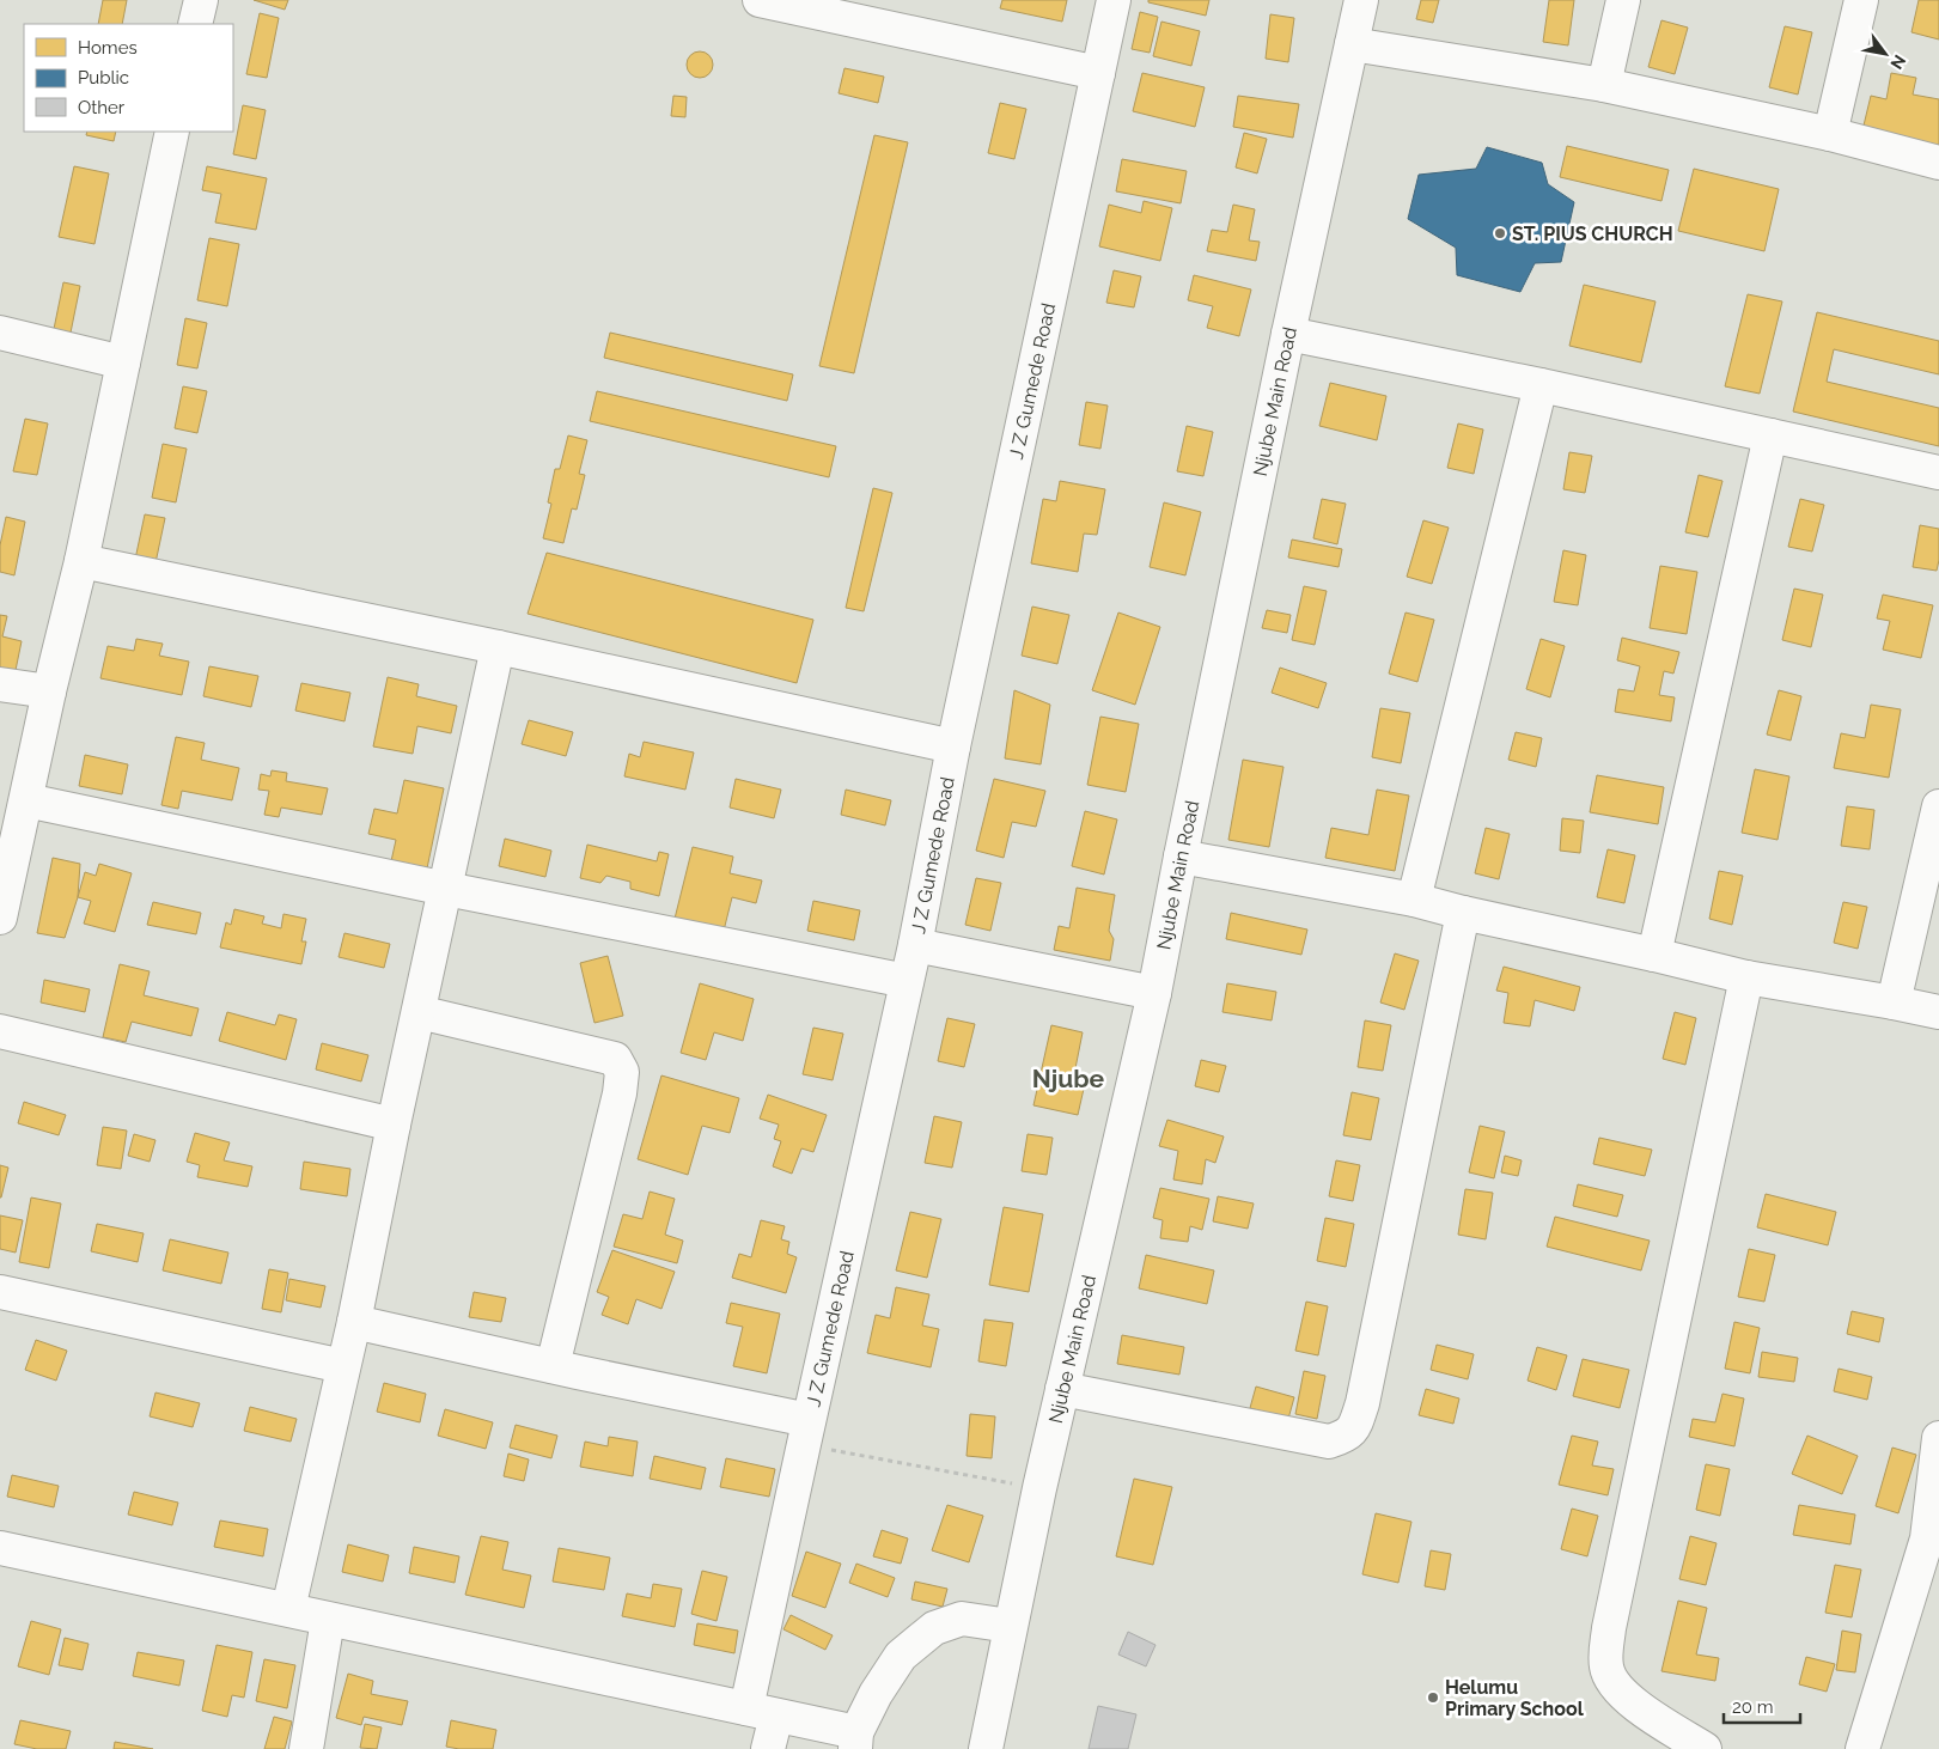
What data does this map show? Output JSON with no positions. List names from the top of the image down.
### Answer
{
  "streets": {
    "street": ["J Z Gumede Road", "Njube Main Road"]
  },
  "districts": ["Njube"],
  "places": ["ST. PIUS CHURCH", "Helumu Primary School"],
  "legend": ["Homes", "Public", "Other"],
  "scale_bar": "20 m",
  "north": "bottom right"
}
